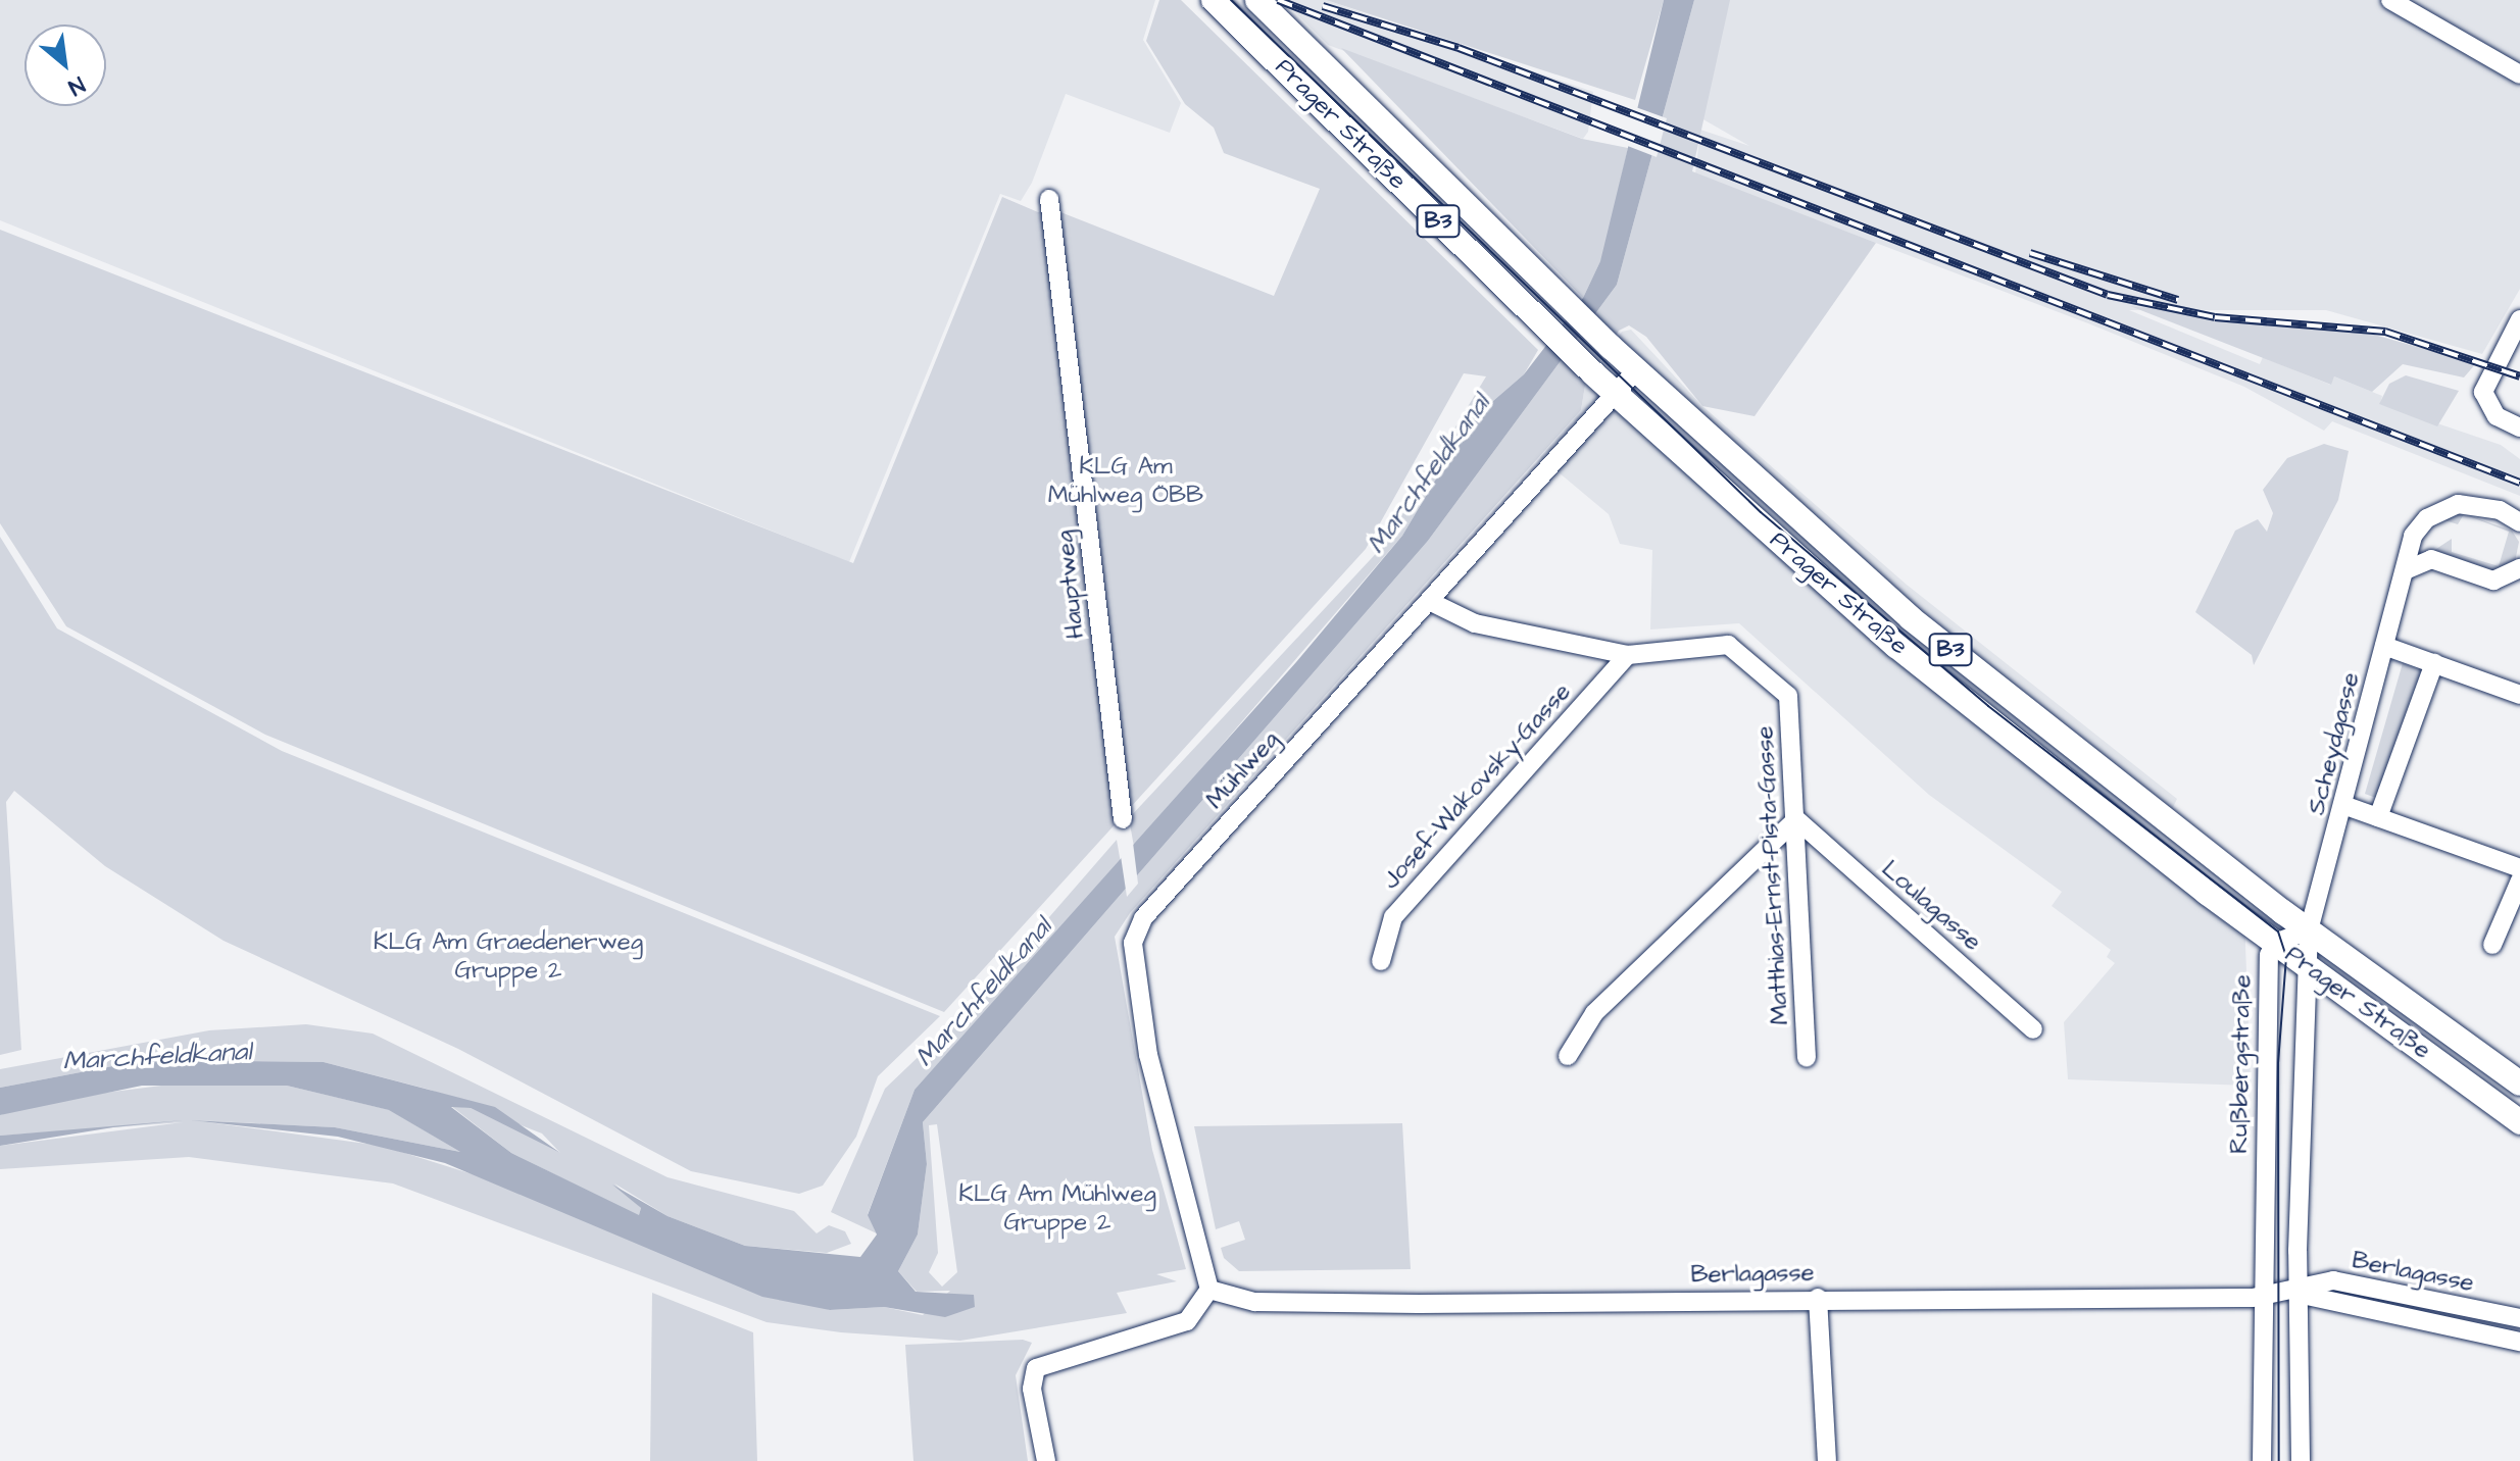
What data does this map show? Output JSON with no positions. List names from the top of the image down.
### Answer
{
  "streets": {
    "main road": ["Prager Straße", "B3"],
    "street": [
      "Hauptweg",
      "Scheydgasse",
      "Mühlweg",
      "Josef-Wakovsky-Gasse",
      "Matthias-Ernst-Pista-Gasse",
      "Loulagasse",
      "Rußbergstraße",
      "Berlagasse"
    ]
  },
  "crossings": [
    ["Prager Straße", "Scheydgasse"],
    ["Prager Straße", "Mühlweg"],
    ["Prager Straße", "Rußbergstraße"],
    ["Mühlweg", "Berlagasse"],
    ["Josef-Wakovsky-Gasse", "Matthias-Ernst-Pista-Gasse"],
    ["Matthias-Ernst-Pista-Gasse", "Loulagasse"],
    ["Rußbergstraße", "Berlagasse"]
  ],
  "water": ["Marchfeldkanal"],
  "parks": ["KLG Am Mühlweg ÖBB", "KLG Am Graedenerweg Gruppe 2", "KLG Am Mühlweg Gruppe 2"],
  "north": "bottom right"
}
